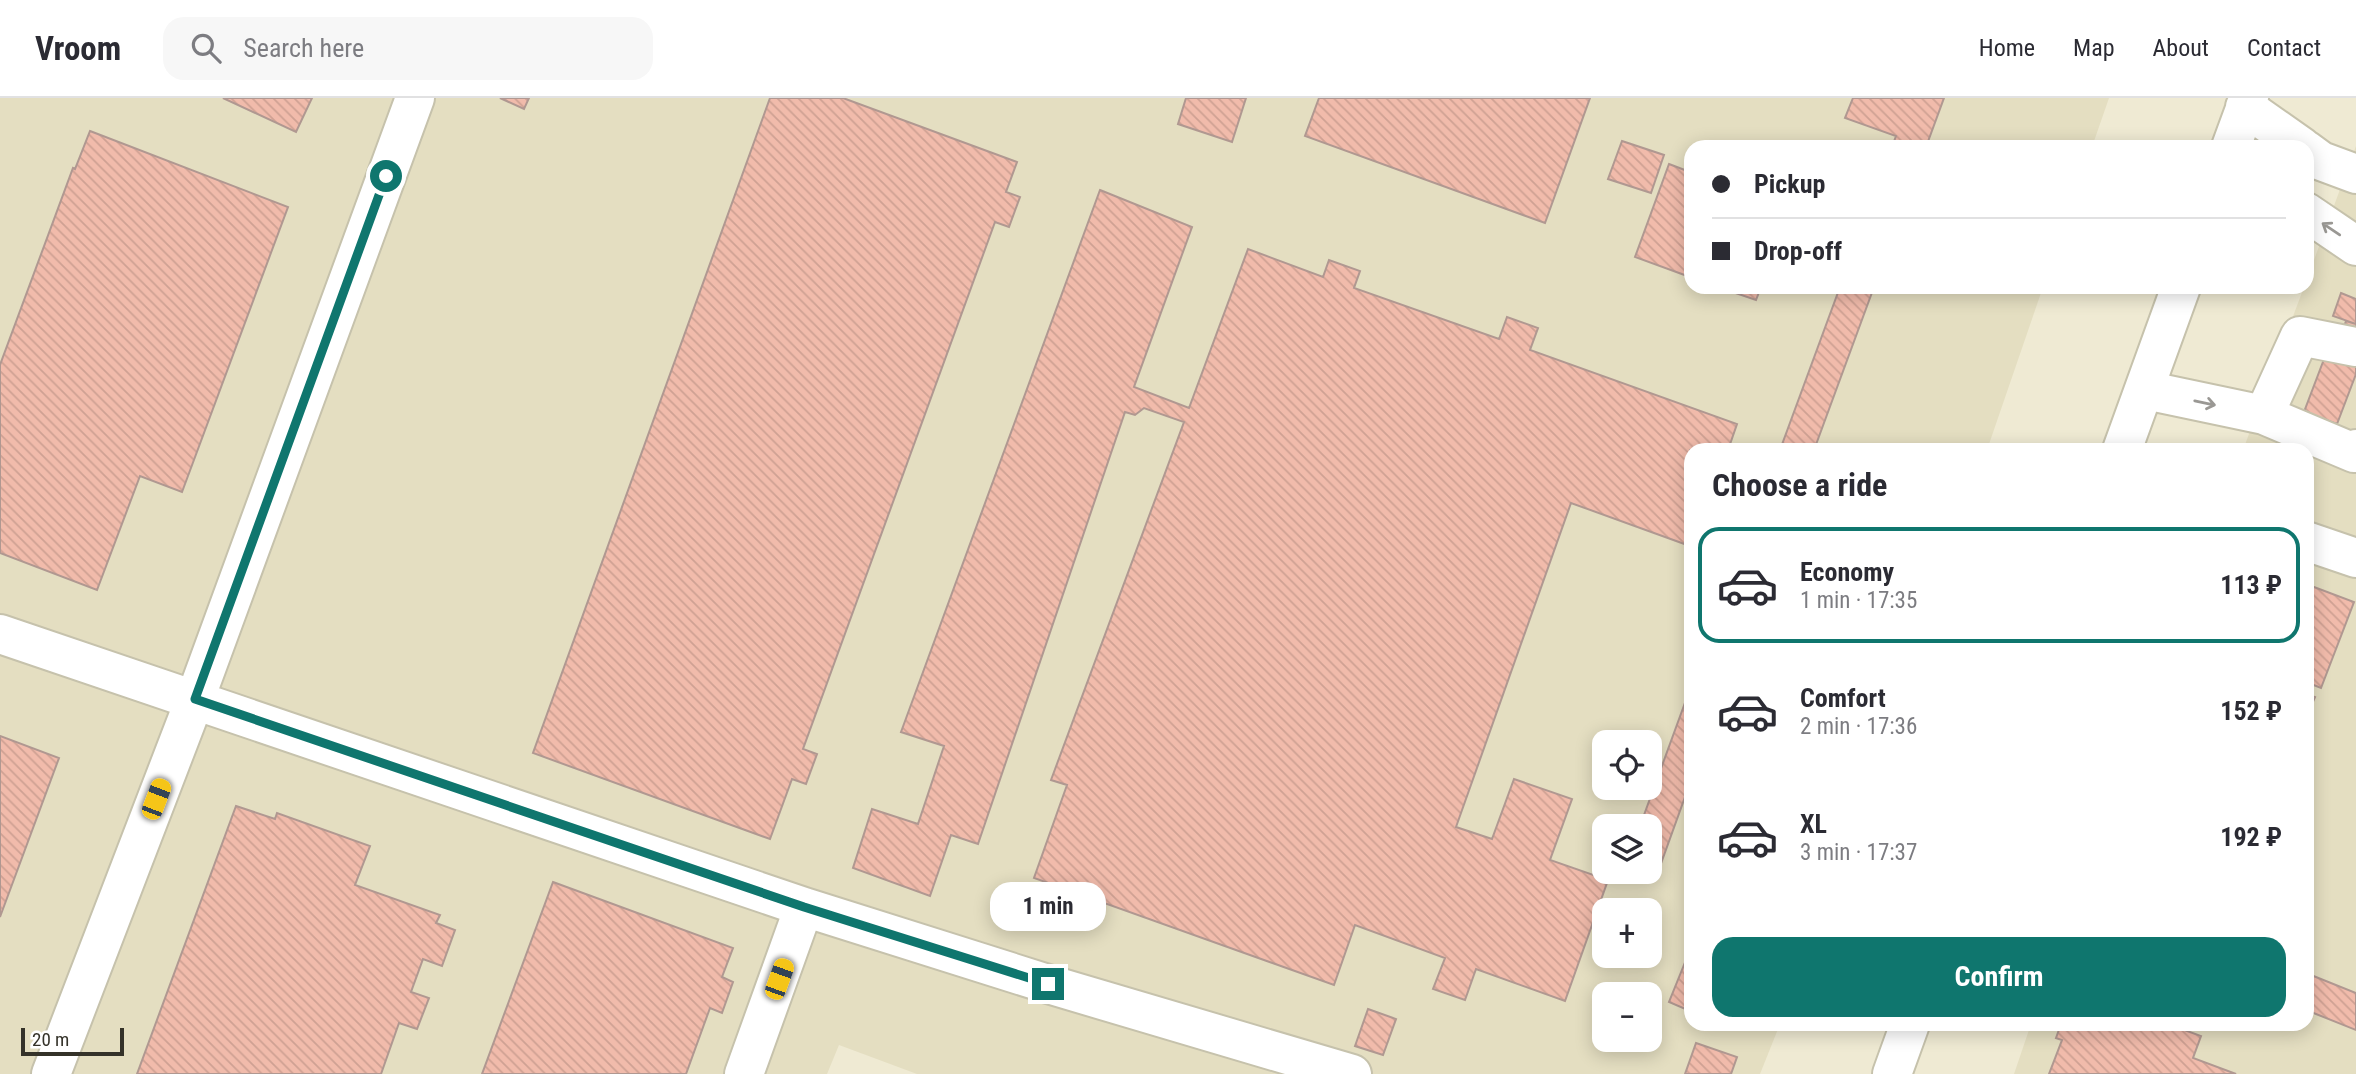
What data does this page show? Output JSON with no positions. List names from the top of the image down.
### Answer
{
  "scale_bar": "20 m",
  "page": {
    "header": "Vroom",
    "search": "Search here",
    "nav": [
      "Home",
      "Map",
      "About",
      "Contact"
    ],
    "banner": ["Pickup", "Drop-off"],
    "heading": "Choose a ride",
    "list": [
      {
        "name": "Economy",
        "note": "1 min · 17:35",
        "value": "113 ₽"
      },
      {
        "name": "Comfort",
        "note": "2 min · 17:36",
        "value": "152 ₽"
      },
      {
        "name": "XL",
        "note": "3 min · 17:37",
        "value": "192 ₽"
      }
    ],
    "map_buttons": ["+", "−"],
    "bubble": "1 min",
    "buttons": "Confirm",
    "scale": "20 m"
  }
}
